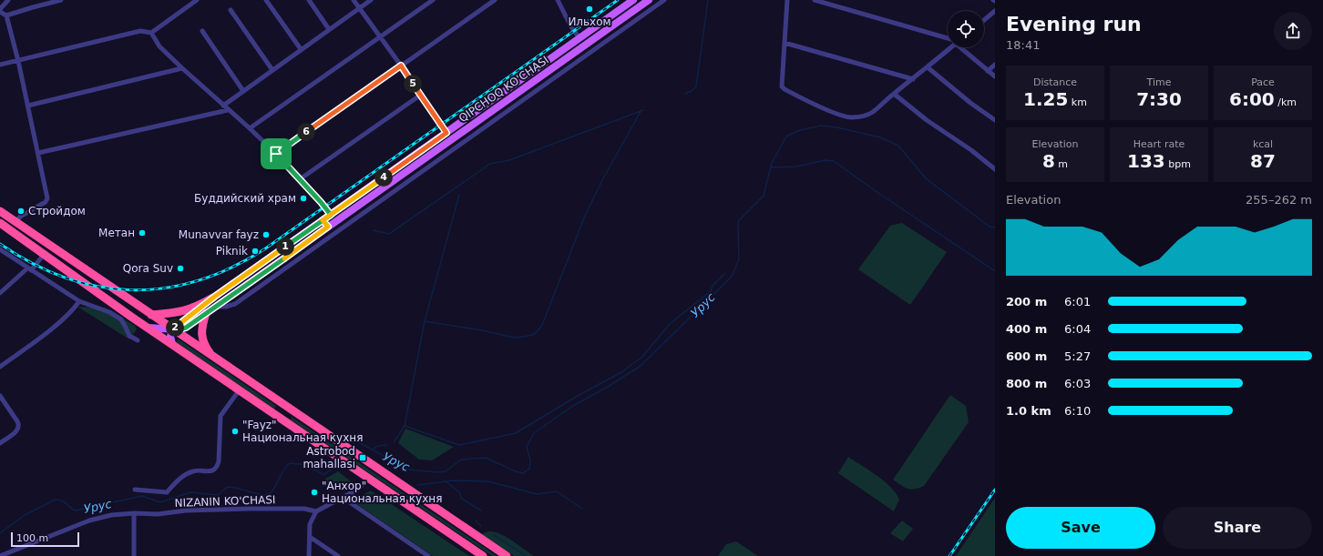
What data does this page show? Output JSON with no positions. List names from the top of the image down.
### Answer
{
  "streets": {
    "main road": ["QIPCHOQ KO'CHASI"],
    "street": ["NIZANIN KO'CHASI"]
  },
  "water": ["Урус"],
  "places": {
    "other": [
      "Ильхом",
      "Буддийский храм",
      "Стройдом",
      "Метан",
      "Munavvar fayz",
      "Piknik",
      "Qora Suv",
      "\"Fayz\" Национальная кухня",
      "\"Анхор\" Национальная кухня"
    ],
    "transit": ["Astrobod mahallasi"]
  },
  "scale_bar": "100 m",
  "page": {
    "heading": ["Evening run", "18:41"],
    "stats": [
      ["Distance", "1.25 km"],
      ["Time", "7:30"],
      ["Pace", "6:00 /km"],
      ["Elevation", "8 m"],
      ["Heart rate", "133 bpm"],
      ["kcal", "87"]
    ],
    "pins": [
      "5",
      "6",
      "4",
      "1",
      "2"
    ],
    "chart": ["Elevation", "255–262 m"],
    "list": [
      {
        "name": "200 m",
        "note": "6:01"
      },
      {
        "name": "400 m",
        "note": "6:04"
      },
      {
        "name": "600 m",
        "note": "5:27"
      },
      {
        "name": "800 m",
        "note": "6:03"
      },
      {
        "name": "1.0 km",
        "note": "6:10"
      }
    ],
    "buttons": ["Save", "Share"],
    "scale": "100 m"
  }
}
